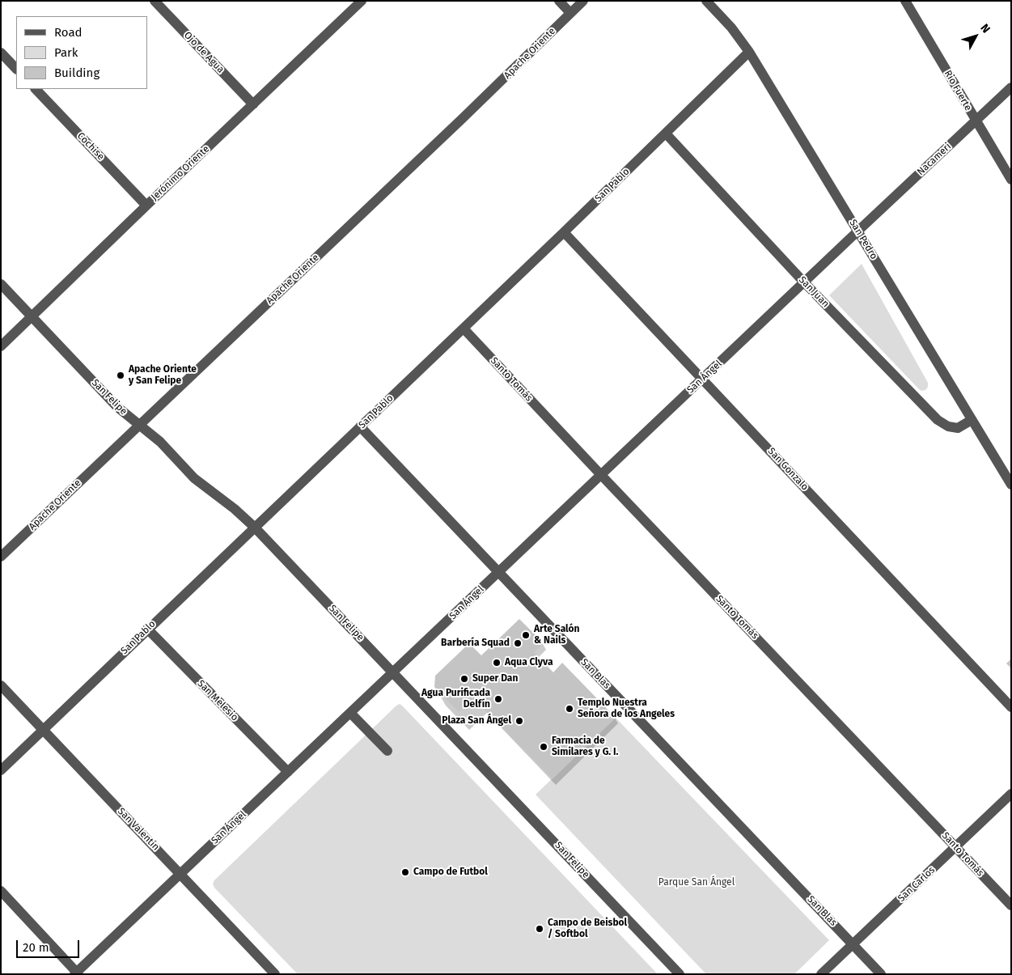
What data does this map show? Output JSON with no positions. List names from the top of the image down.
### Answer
{
  "streets": {
    "street": [
      "Ojo de Agua",
      "Apache Oriente",
      "Rio Fuerte",
      "Cochise",
      "Nacameri",
      "Jerónimo Oriente",
      "San Pablo",
      "San Pedro",
      "San Juan",
      "San Ángel",
      "Santo Tomás",
      "San Felipe",
      "San Gonzalo",
      "San Blas",
      "San Melesio",
      "San Valentín",
      "San Carlos"
    ]
  },
  "crossings": [
    ["Ojo de Agua", "Jerónimo Oriente"],
    ["Apache Oriente", "San Felipe"],
    ["Rio Fuerte", "Nacameri"],
    ["Cochise", "Jerónimo Oriente"],
    ["Nacameri", "San Pedro"],
    ["Nacameri", "San Ángel"],
    ["Jerónimo Oriente", "San Felipe"],
    ["San Pablo", "San Pedro"],
    ["San Pablo", "San Juan"],
    ["San Pablo", "Santo Tomás"],
    ["San Pablo", "San Felipe"],
    ["San Pablo", "San Gonzalo"],
    ["San Pablo", "San Blas"],
    ["San Pablo", "San Melesio"],
    ["San Pablo", "San Valentín"],
    ["San Pedro", "San Juan"],
    ["San Pedro", "San Ángel"],
    ["San Juan", "San Ángel"],
    ["San Ángel", "Santo Tomás"],
    ["San Ángel", "San Felipe"],
    ["San Ángel", "San Gonzalo"],
    ["San Ángel", "San Blas"],
    ["San Ángel", "San Melesio"],
    ["San Ángel", "San Valentín"],
    ["Santo Tomás", "San Carlos"],
    ["San Blas", "San Carlos"]
  ],
  "parks": ["Parque San Ángel"],
  "places": [
    "Apache Oriente y San Felipe",
    "Arte Salón & Nails",
    "Barbería Squad",
    "Aqua Clyva",
    "Super Dan",
    "Agua Purificada Delfín",
    "Templo Nuestra Señora de los Angeles",
    "Plaza San Ángel",
    "Farmacia de Similares y G. I.",
    "Campo de Futbol",
    "Campo de Beisbol / Softbol"
  ],
  "legend": ["Road", "Park", "Building"],
  "scale_bar": "20 m",
  "north": "top right"
}
